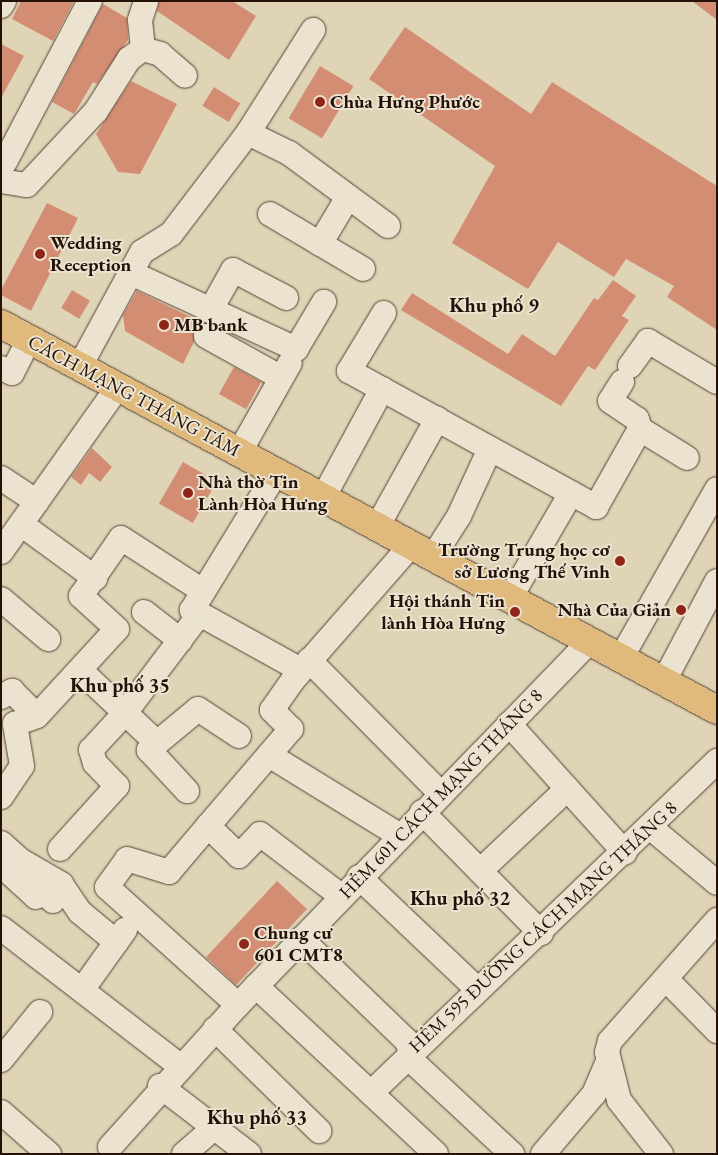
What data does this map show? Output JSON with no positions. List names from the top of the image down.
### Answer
{
  "streets": {
    "main road": ["CÁCH MẠNG THÁNG TÁM"],
    "street": ["HẺM 601 CÁCH MẠNG THÁNG 8", "HẺM 595 ĐƯỜNG CÁCH MẠNG THÁNG 8"]
  },
  "crossings": [
    ["CÁCH MẠNG THÁNG TÁM", "HẺM 601 CÁCH MẠNG THÁNG 8"],
    ["HẺM 601 CÁCH MẠNG THÁNG 8", "HẺM 595 ĐƯỜNG CÁCH MẠNG THÁNG 8"]
  ],
  "districts": [
    "Khu phố 9",
    "Khu phố 35",
    "Khu phố 32",
    "Khu phố 33"
  ],
  "places": [
    "Chùa Hưng Phước",
    "Wedding Reception",
    "MB bank",
    "Nhà thờ Tin Lành Hòa Hưng",
    "Trường Trung học cơ sở Lương Thế Vinh",
    "Nhà Của Giản",
    "Hội thánh Tin lành Hòa Hưng",
    "Chung cư 601 CMT8"
  ]
}
